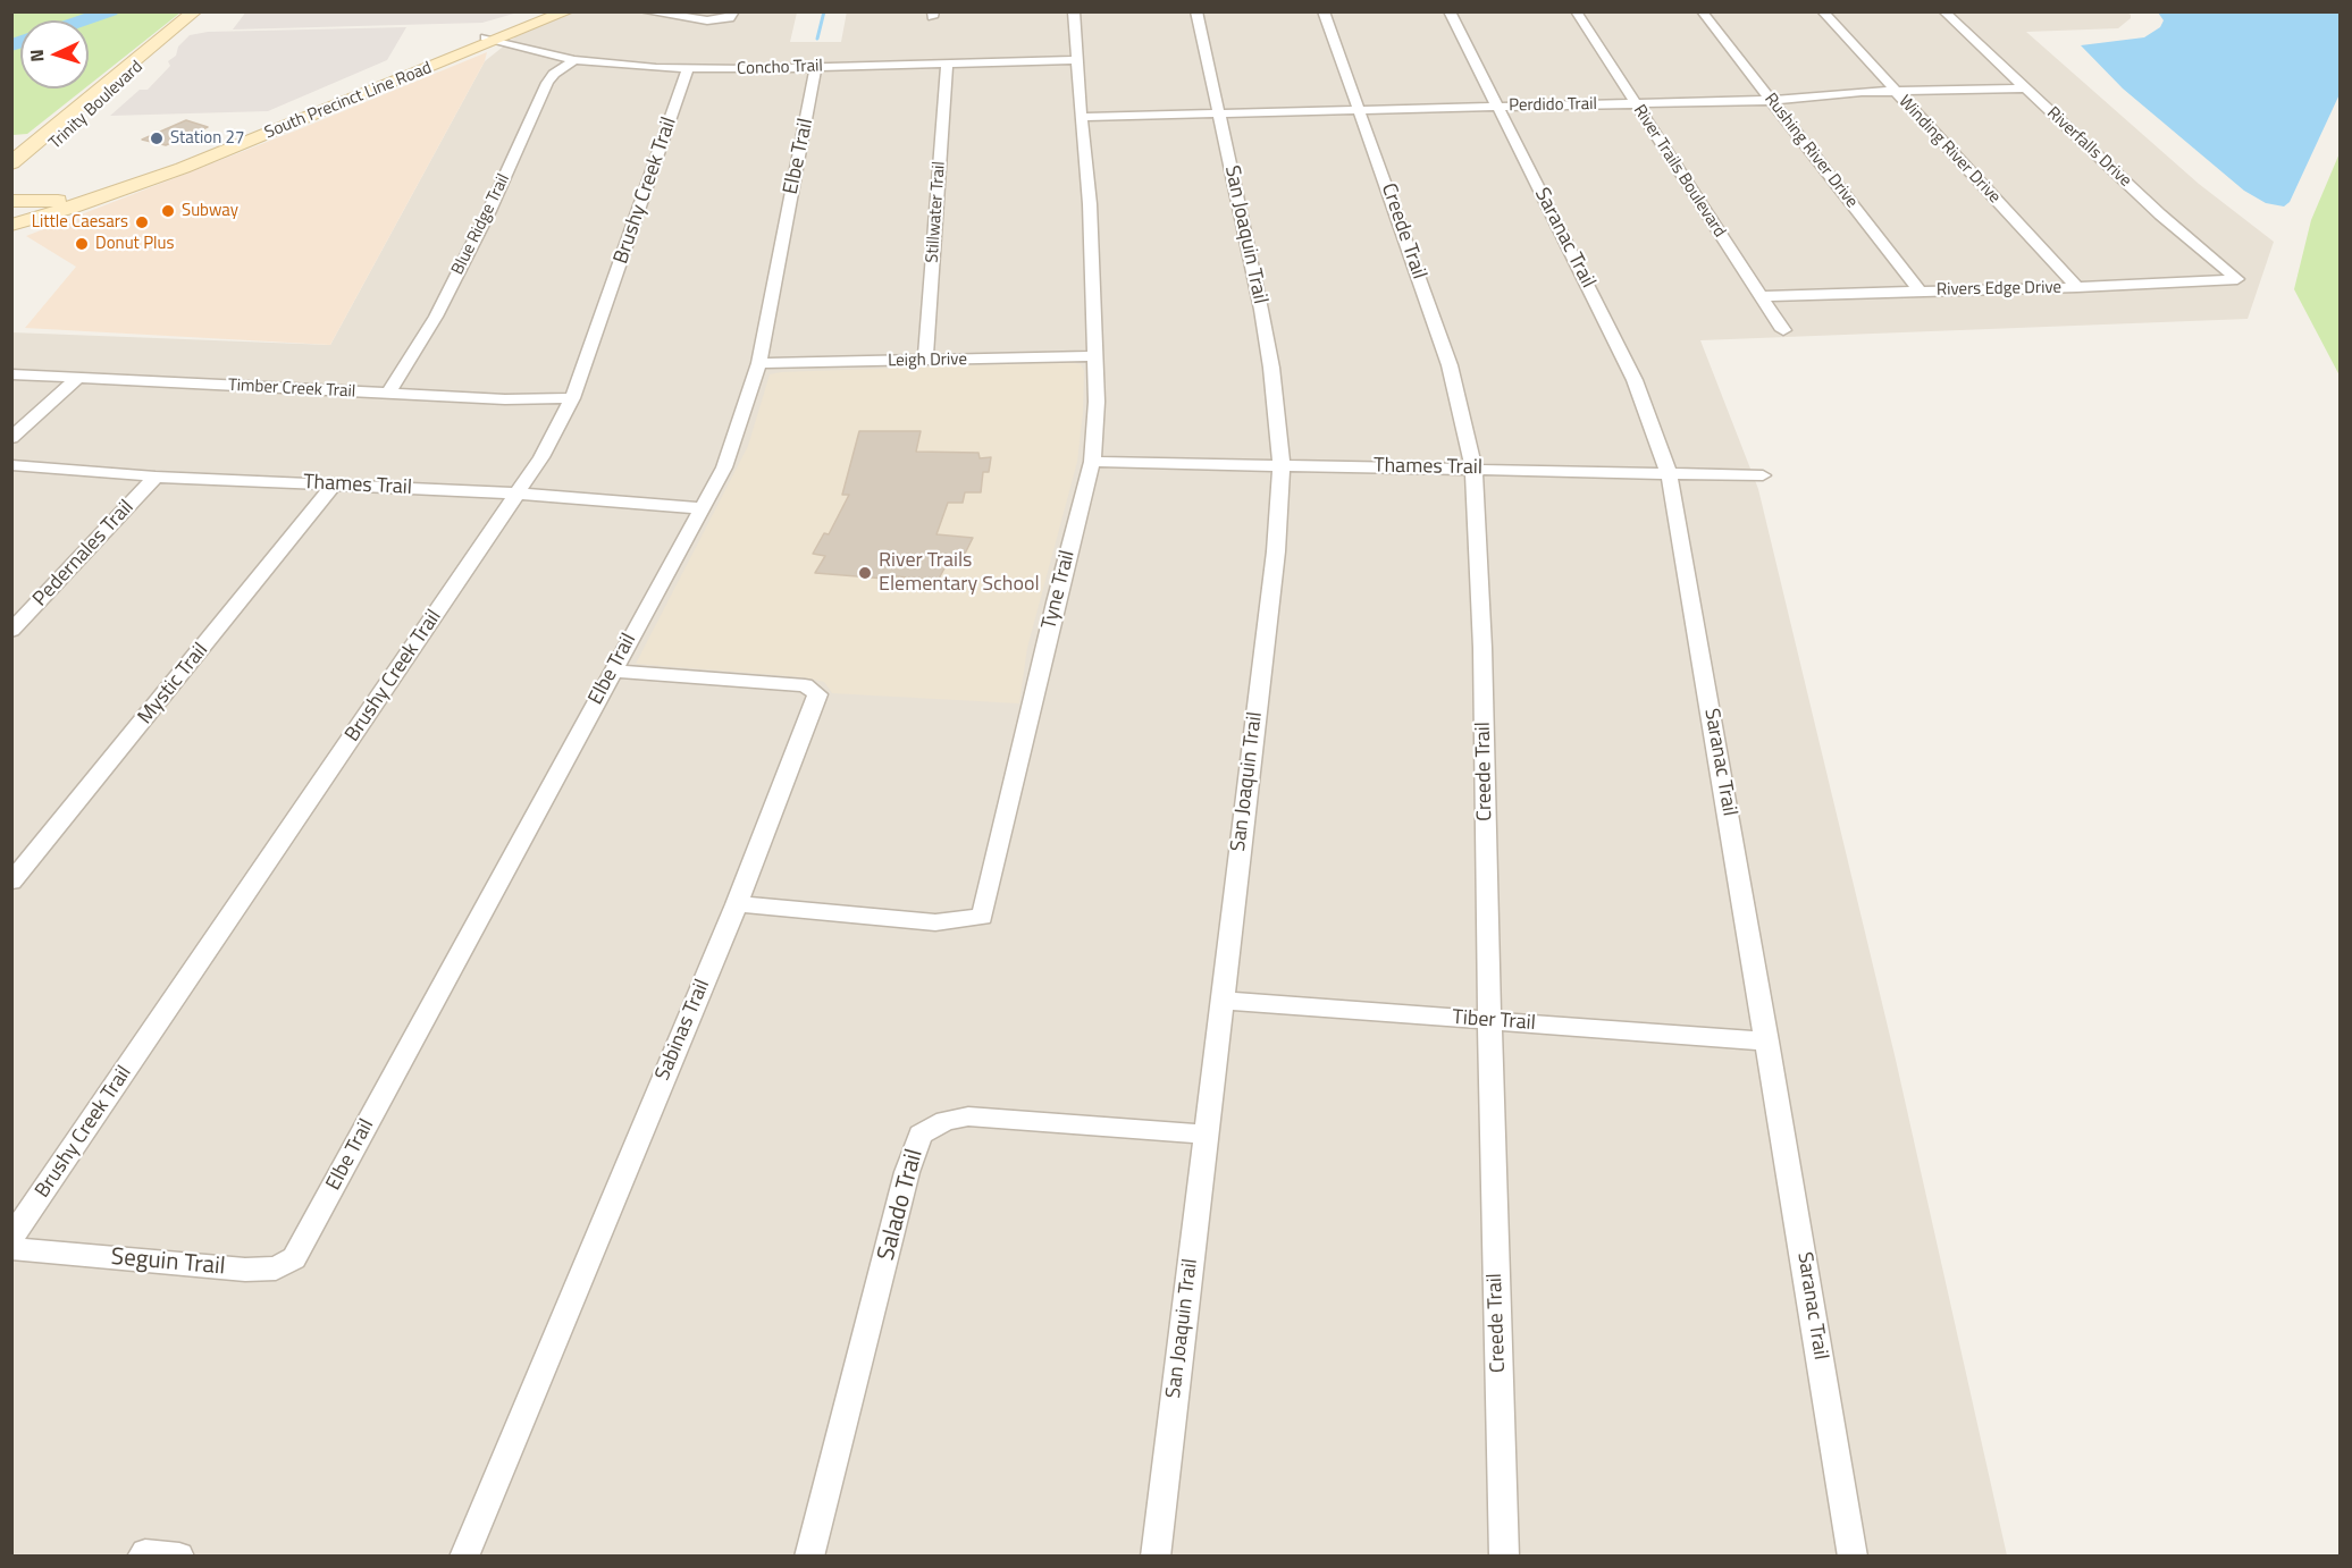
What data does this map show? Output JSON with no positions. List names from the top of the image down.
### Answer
{
  "streets": {
    "main road": ["South Precinct Line Road", "Trinity Boulevard"],
    "street": [
      "Concho Trail",
      "Perdido Trail",
      "Riverfalls Drive",
      "Winding River Drive",
      "Rushing River Drive",
      "Elbe Trail",
      "River Trails Boulevard",
      "Brushy Creek Trail",
      "Stillwater Trail",
      "Blue Ridge Trail",
      "Creede Trail",
      "San Joaquin Trail",
      "Saranac Trail",
      "Rivers Edge Drive",
      "Leigh Drive",
      "Timber Creek Trail",
      "Thames Trail",
      "Pedernales Trail",
      "Tyne Trail",
      "Mystic Trail",
      "Tiber Trail",
      "Sabinas Trail",
      "Salado Trail",
      "Seguin Trail"
    ]
  },
  "crossings": [
    ["Concho Trail", "South Precinct Line Road"],
    ["Concho Trail", "Elbe Trail"],
    ["Concho Trail", "Brushy Creek Trail"],
    ["Concho Trail", "Stillwater Trail"],
    ["Concho Trail", "Blue Ridge Trail"],
    ["Concho Trail", "Tyne Trail"],
    ["Perdido Trail", "Riverfalls Drive"],
    ["Perdido Trail", "Winding River Drive"],
    ["Perdido Trail", "Rushing River Drive"],
    ["Perdido Trail", "River Trails Boulevard"],
    ["Perdido Trail", "Creede Trail"],
    ["Perdido Trail", "San Joaquin Trail"],
    ["Perdido Trail", "Saranac Trail"],
    ["Perdido Trail", "Tyne Trail"],
    ["Riverfalls Drive", "Rivers Edge Drive"],
    ["Winding River Drive", "Rivers Edge Drive"],
    ["Rushing River Drive", "Rivers Edge Drive"],
    ["Elbe Trail", "Leigh Drive"],
    ["Elbe Trail", "Thames Trail"],
    ["Elbe Trail", "Sabinas Trail"],
    ["Elbe Trail", "Seguin Trail"],
    ["River Trails Boulevard", "Rivers Edge Drive"],
    ["Brushy Creek Trail", "Timber Creek Trail"],
    ["Brushy Creek Trail", "Thames Trail"],
    ["Stillwater Trail", "Leigh Drive"],
    ["Blue Ridge Trail", "Timber Creek Trail"],
    ["Creede Trail", "Thames Trail"],
    ["Creede Trail", "Tiber Trail"],
    ["San Joaquin Trail", "Thames Trail"],
    ["San Joaquin Trail", "Tiber Trail"],
    ["San Joaquin Trail", "Salado Trail"],
    ["Saranac Trail", "Thames Trail"],
    ["Saranac Trail", "Tiber Trail"],
    ["Leigh Drive", "Tyne Trail"],
    ["Thames Trail", "Pedernales Trail"],
    ["Thames Trail", "Tyne Trail"],
    ["Thames Trail", "Mystic Trail"],
    ["Tyne Trail", "Sabinas Trail"]
  ],
  "places": [
    "Station 27",
    "Subway",
    "Little Caesars",
    "Donut Plus",
    "River Trails Elementary School"
  ],
  "north": "left"
}
